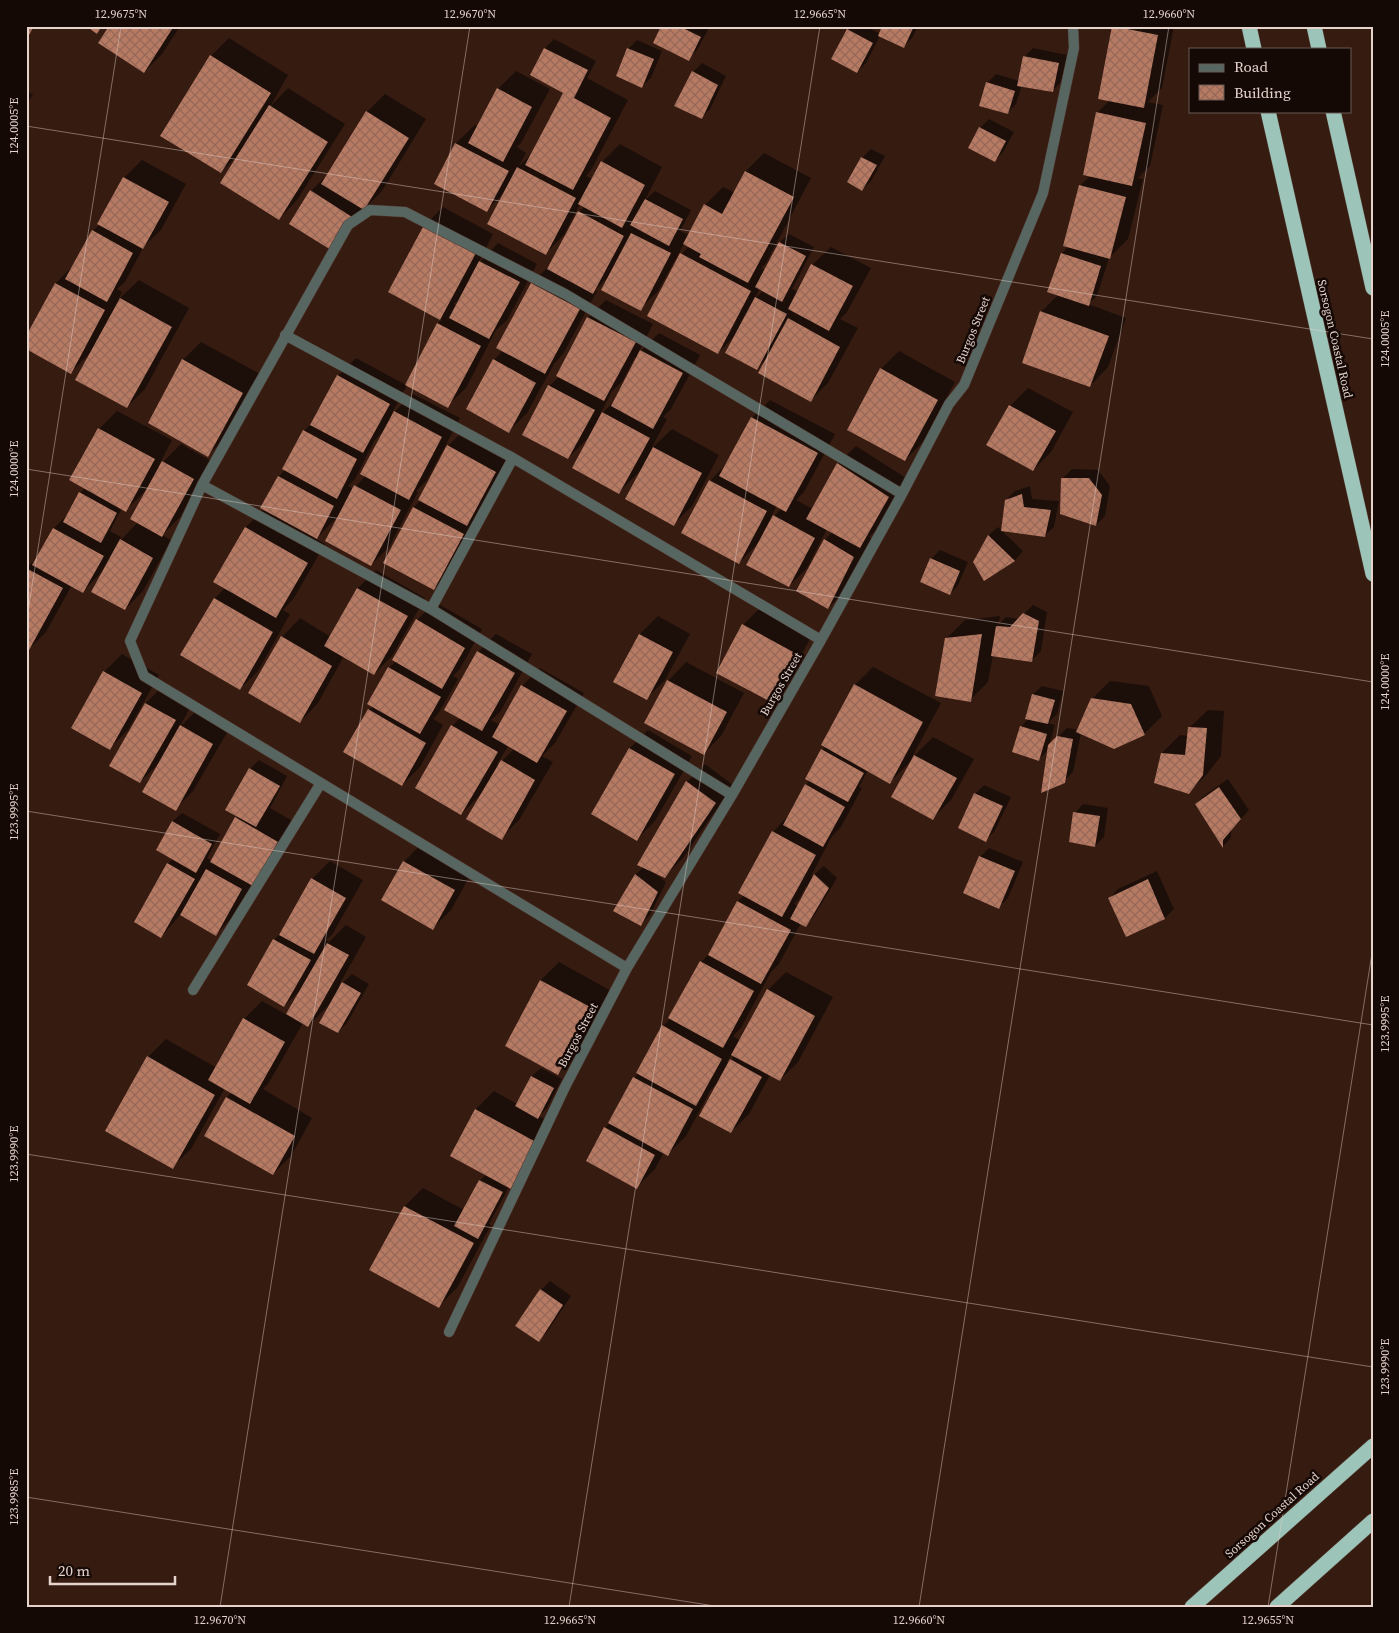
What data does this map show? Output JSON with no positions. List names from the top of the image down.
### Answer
{
  "streets": {
    "highway": ["Sorsogon Coastal Road"],
    "street": ["Burgos Street"]
  },
  "legend": ["Road", "Building"],
  "scale_bar": "20 m",
  "coordinates": [
    "12.9675°N",
    "12.9670°N",
    "12.9665°N",
    "12.9660°N",
    "124.0005°E",
    "124.0000°E",
    "123.9995°E",
    "123.9990°E",
    "123.9985°E",
    "12.9655°N"
  ]
}
